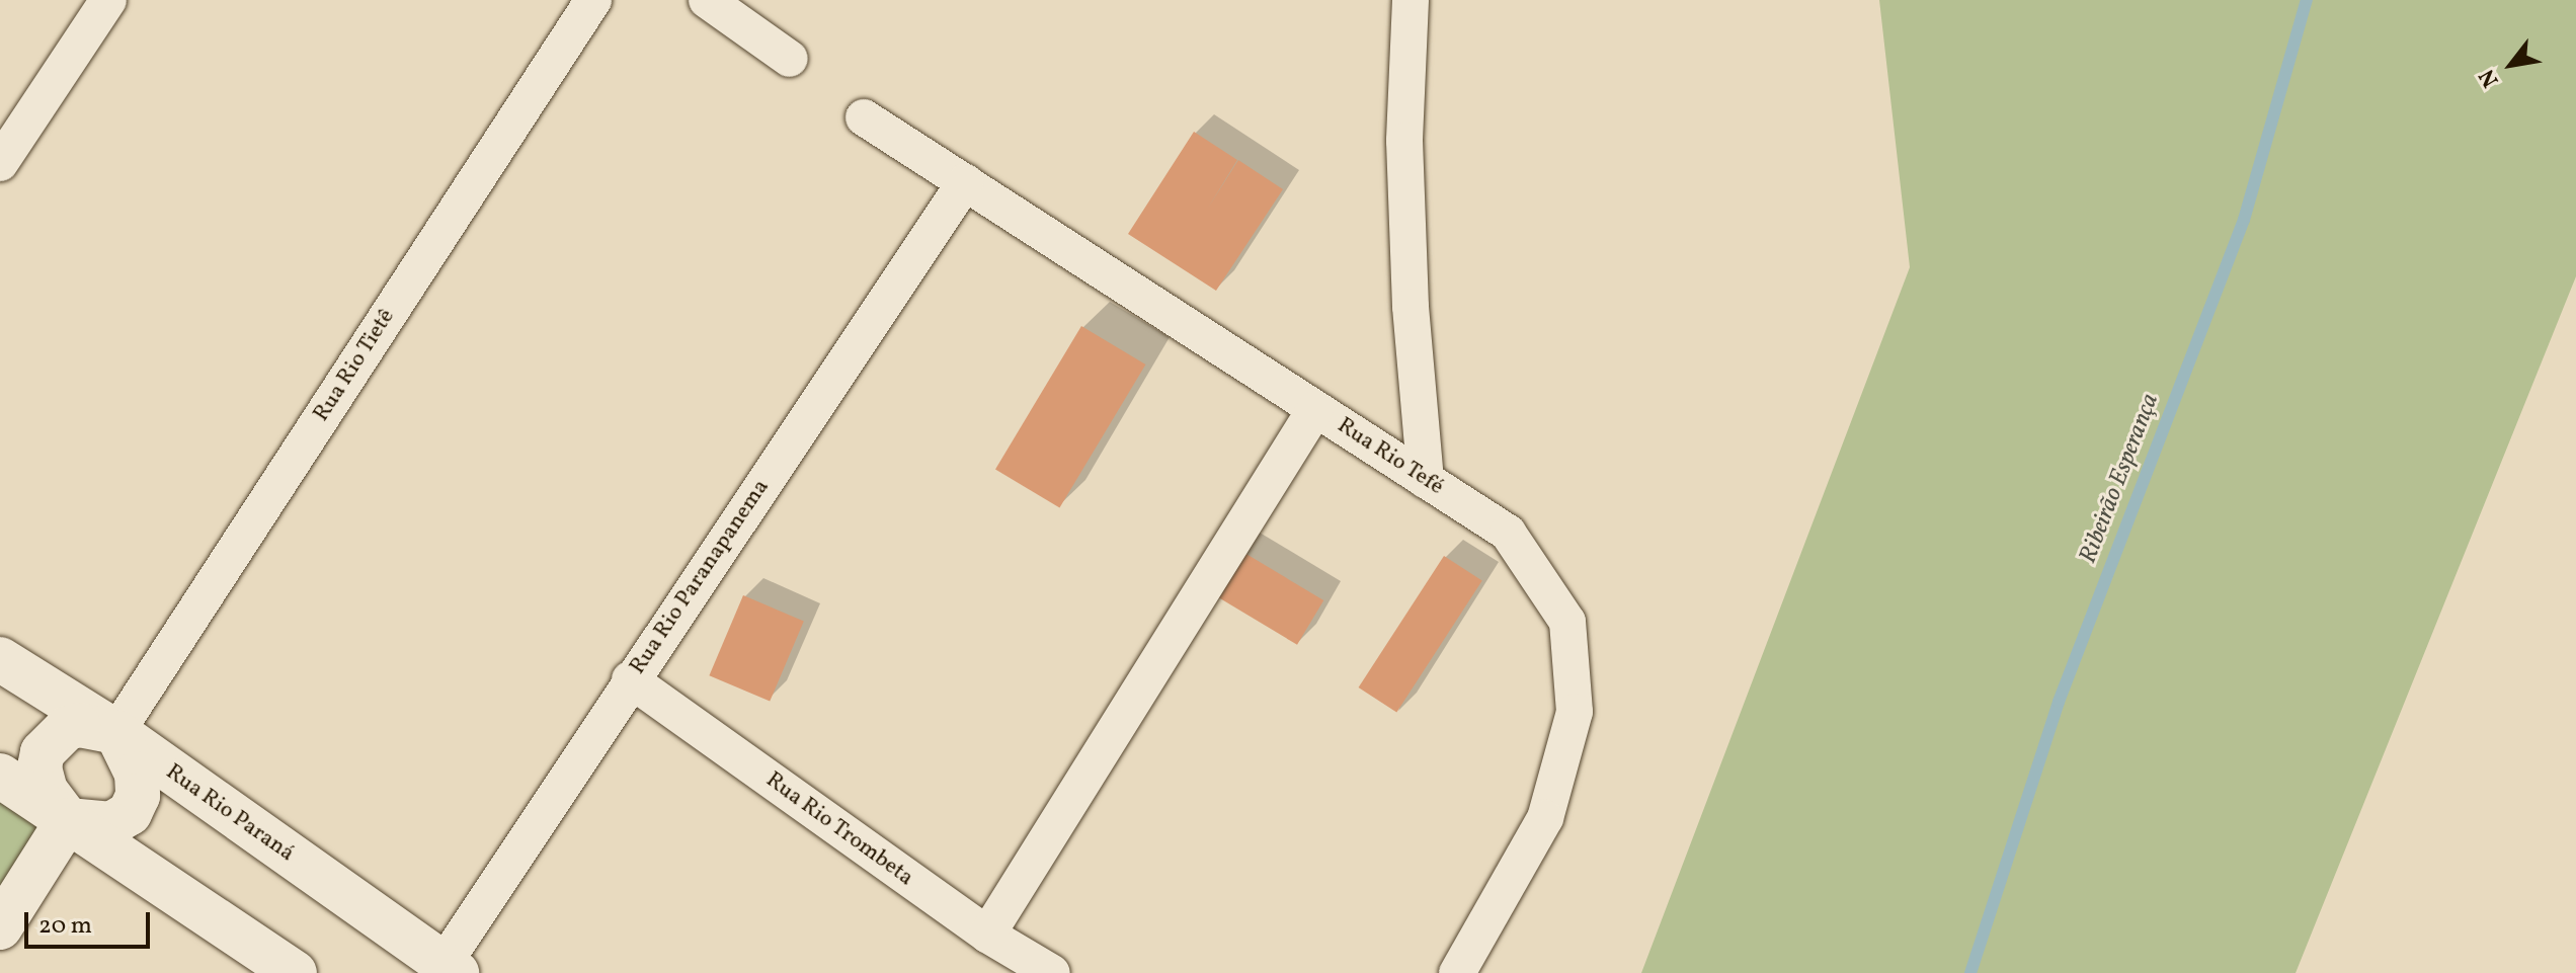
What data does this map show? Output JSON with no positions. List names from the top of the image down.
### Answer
{
  "streets": {
    "street": [
      "Rua Rio Tietê",
      "Rua Rio Tefé",
      "Rua Rio Paranapanema",
      "Rua Rio Paraná",
      "Rua Rio Trombeta"
    ]
  },
  "crossings": [
    ["Rua Rio Tietê", "Rua Rio Paraná"],
    ["Rua Rio Tefé", "Rua Rio Paranapanema"],
    ["Rua Rio Paranapanema", "Rua Rio Paraná"],
    ["Rua Rio Paranapanema", "Rua Rio Trombeta"]
  ],
  "water": ["Ribeirão Esperança"],
  "scale_bar": "20 m",
  "north": "bottom left"
}
